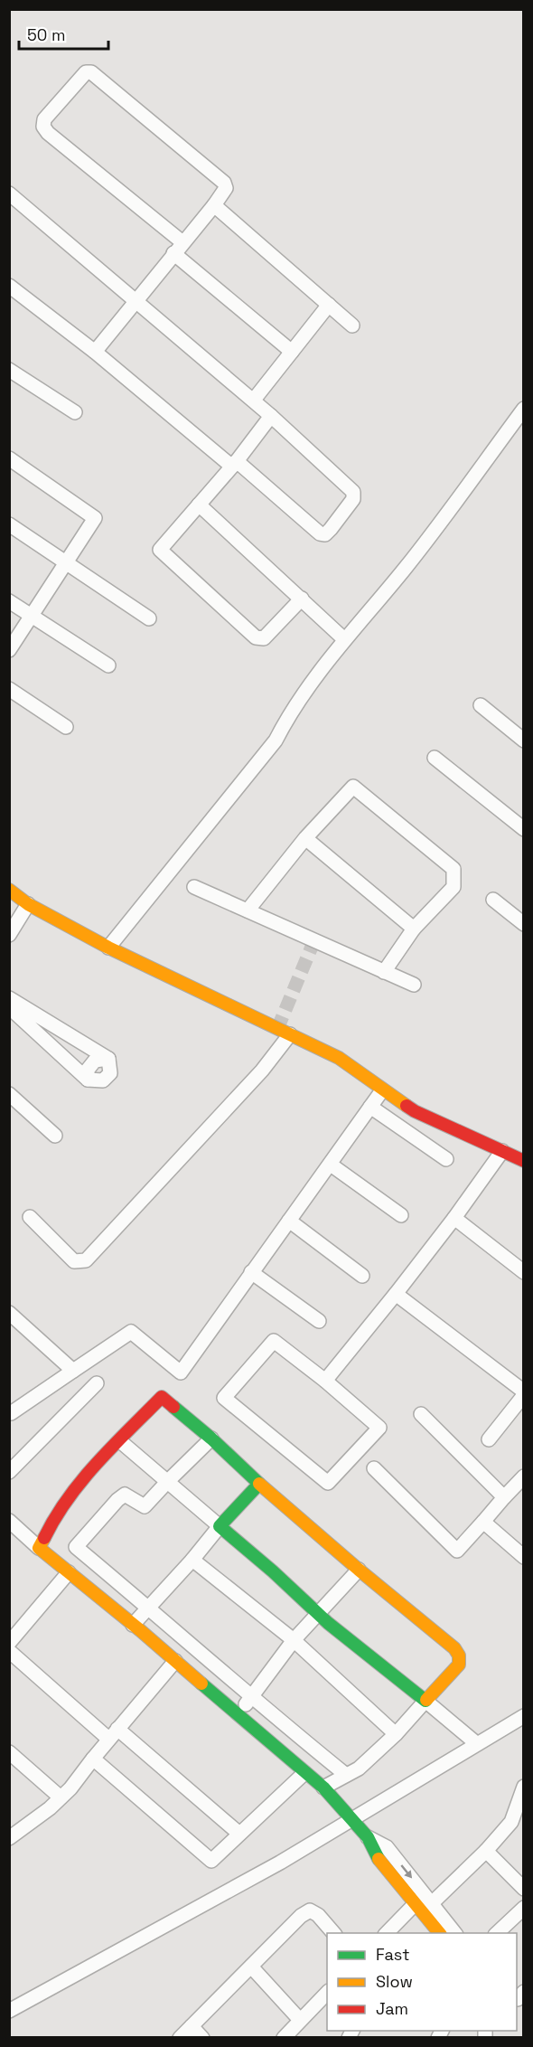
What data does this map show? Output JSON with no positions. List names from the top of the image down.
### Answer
{
  "legend": ["Fast", "Slow", "Jam"],
  "scale_bar": "50 m"
}
